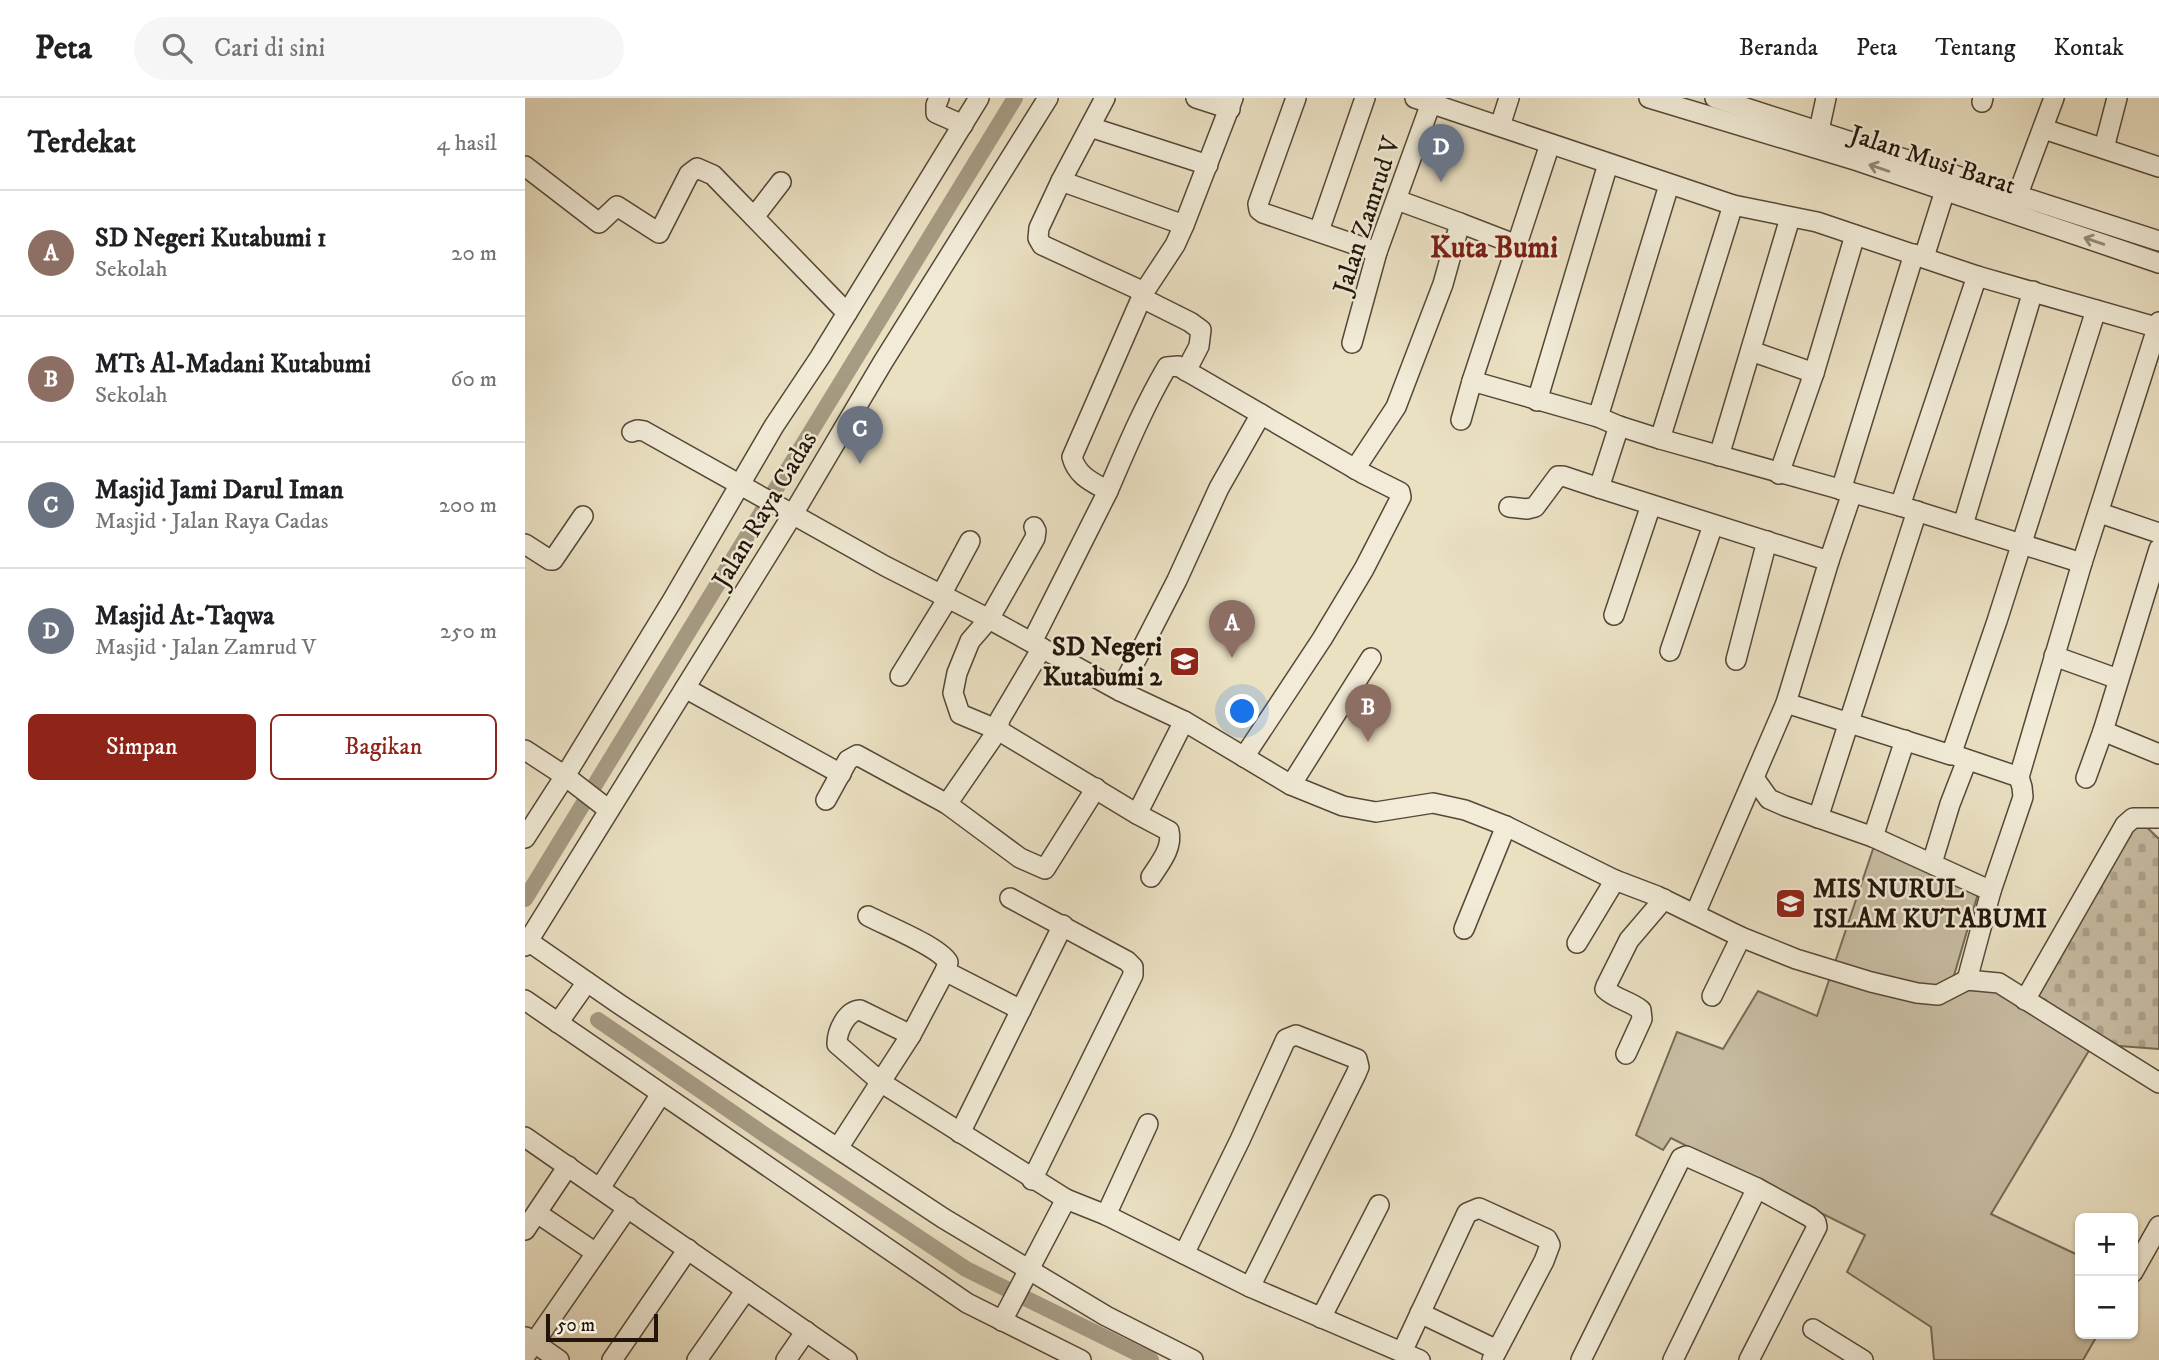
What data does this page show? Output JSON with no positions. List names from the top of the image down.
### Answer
{
  "streets": {
    "street": ["Jalan Musi Barat", "Jalan Zamrud V", "Jalan Raya Cadas"]
  },
  "districts": ["Kuta Bumi"],
  "places": {
    "school or university": ["SD Negeri Kutabumi 2", "MIS NURUL ISLAM KUTABUMI"]
  },
  "scale_bar": "50 m",
  "page": {
    "header": "Peta",
    "search": "Cari di sini",
    "nav": [
      "Beranda",
      "Peta",
      "Tentang",
      "Kontak"
    ],
    "heading": ["Terdekat", "4 hasil"],
    "pins": [
      "D",
      "C",
      "A",
      "B"
    ],
    "list": [
      {
        "mark": "A",
        "name": "SD Negeri Kutabumi 1",
        "note": "Sekolah",
        "value": "20 m"
      },
      {
        "mark": "B",
        "name": "MTs Al-Madani Kutabumi",
        "note": "Sekolah",
        "value": "60 m"
      },
      {
        "mark": "C",
        "name": "Masjid Jami Darul Iman",
        "note": "Masjid · Jalan Raya Cadas",
        "value": "200 m"
      },
      {
        "mark": "D",
        "name": "Masjid At-Taqwa",
        "note": "Masjid · Jalan Zamrud V",
        "value": "250 m"
      }
    ],
    "buttons": ["Simpan", "Bagikan"],
    "map_buttons": ["+", "−"],
    "scale": "50 m"
  }
}
